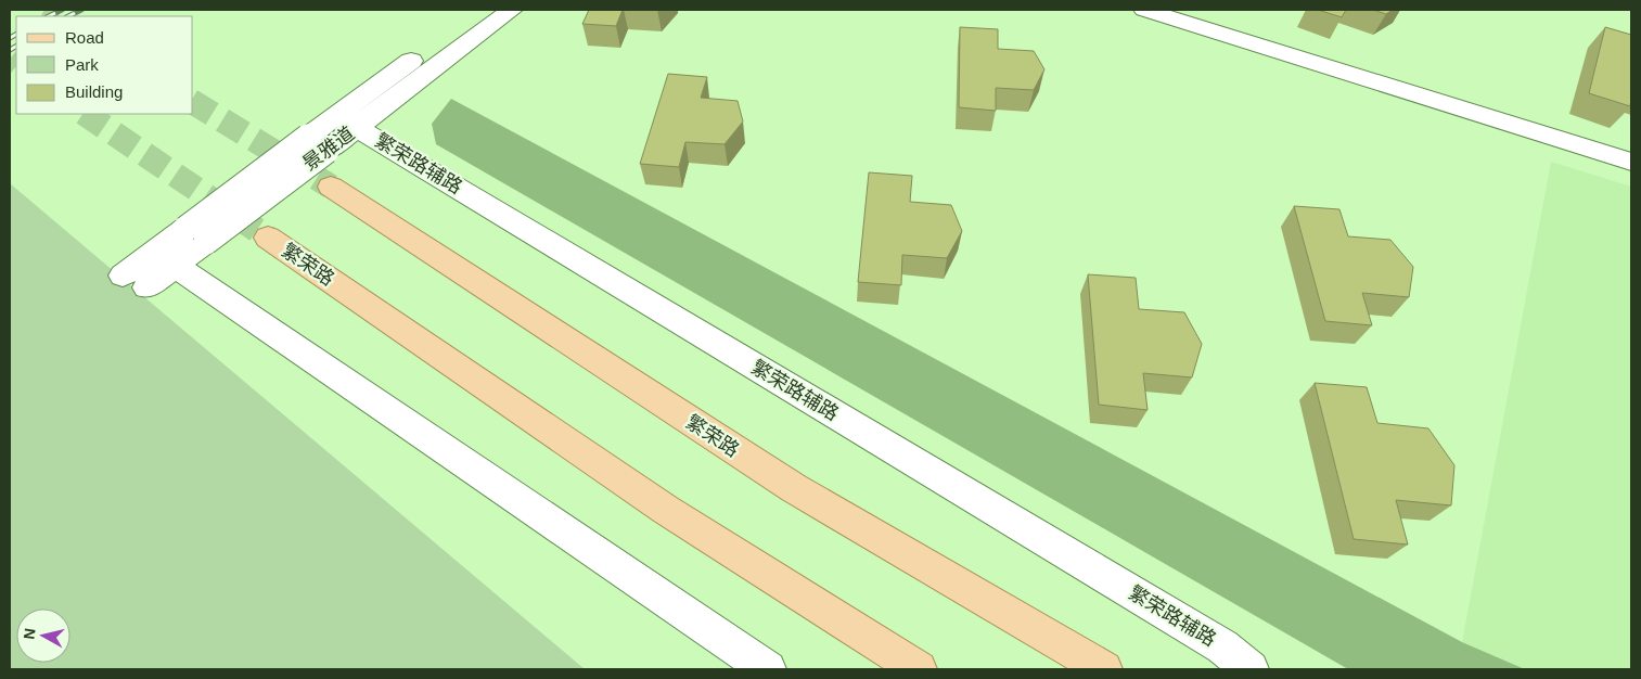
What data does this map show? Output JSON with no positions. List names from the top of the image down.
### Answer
{
  "streets": {
    "main road": ["繁荣路"],
    "street": ["景雅道", "繁荣路辅路"]
  },
  "crossings": [
    ["景雅道", "繁荣路辅路"]
  ],
  "legend": ["Road", "Park", "Building"],
  "north": "left"
}
